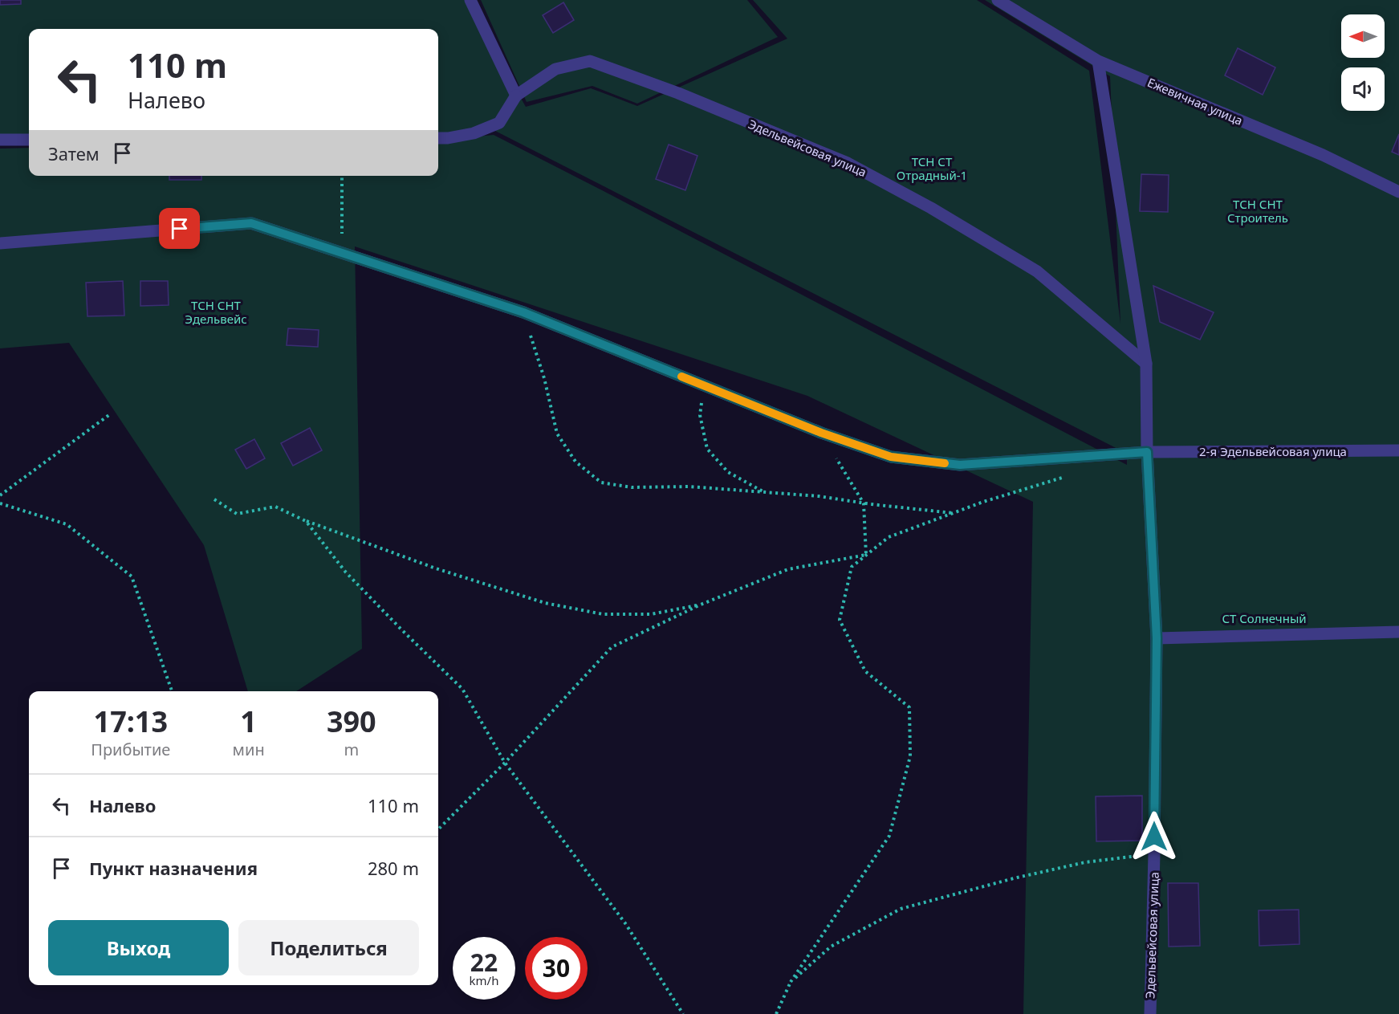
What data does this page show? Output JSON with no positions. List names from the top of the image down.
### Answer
{
  "streets": {
    "street": ["Ежевичная улица", "Эдельвейсовая улица", "2-я Эдельвейсовая улица"]
  },
  "crossings": [
    ["Ежевичная улица", "Эдельвейсовая улица"],
    ["Эдельвейсовая улица", "2-я Эдельвейсовая улица"]
  ],
  "parks": [
    "ТСН СТ Отрадный-1",
    "ТСН СНТ Строитель",
    "ТСН СНТ Эдельвейс",
    "СТ Солнечный"
  ],
  "north": "left",
  "page": {
    "turn": ["110 m", "Налево"],
    "then": "Затем",
    "eta": [
      "17:13",
      "Прибытие",
      "1",
      "мин",
      "390",
      "m"
    ],
    "list": [
      {
        "name": "Налево",
        "value": "110 m"
      },
      {
        "name": "Пункт назначения",
        "value": "280 m"
      }
    ],
    "buttons": ["Выход", "Поделиться"],
    "speed": "22 km/h",
    "limit": "30"
  }
}
